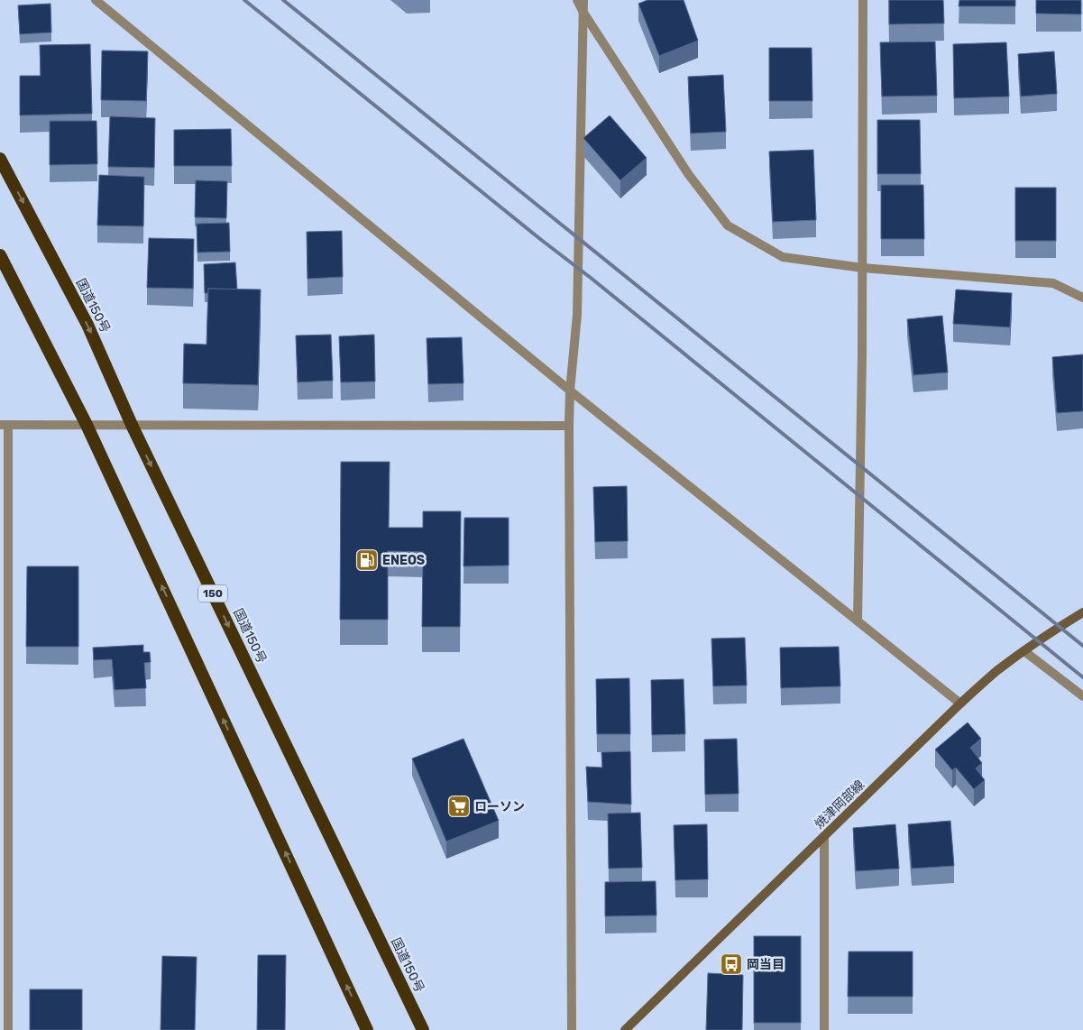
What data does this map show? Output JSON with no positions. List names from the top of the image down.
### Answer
{
  "streets": {
    "highway": ["国道150号", "150"],
    "main road": ["焼津岡部線"]
  },
  "places": {
    "fuel station": ["ENEOS"],
    "supermarket": ["ローソン"],
    "bus stop": ["岡当目"]
  }
}
